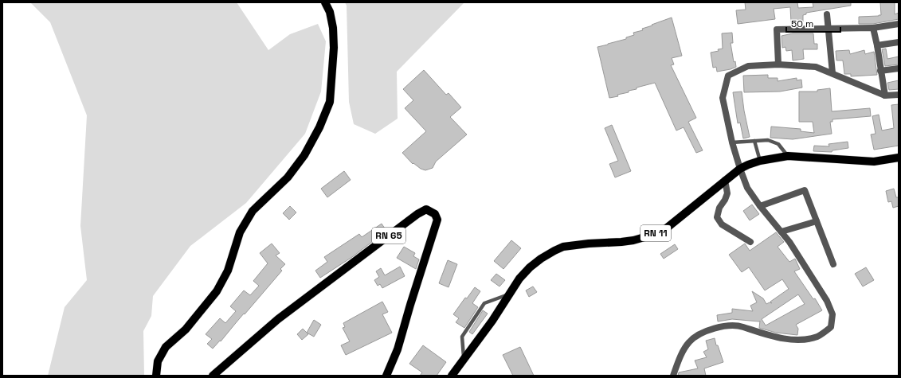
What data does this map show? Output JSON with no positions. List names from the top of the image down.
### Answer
{
  "streets": {
    "main road": ["RN 11", "RN 65"]
  },
  "scale_bar": "50 m"
}
